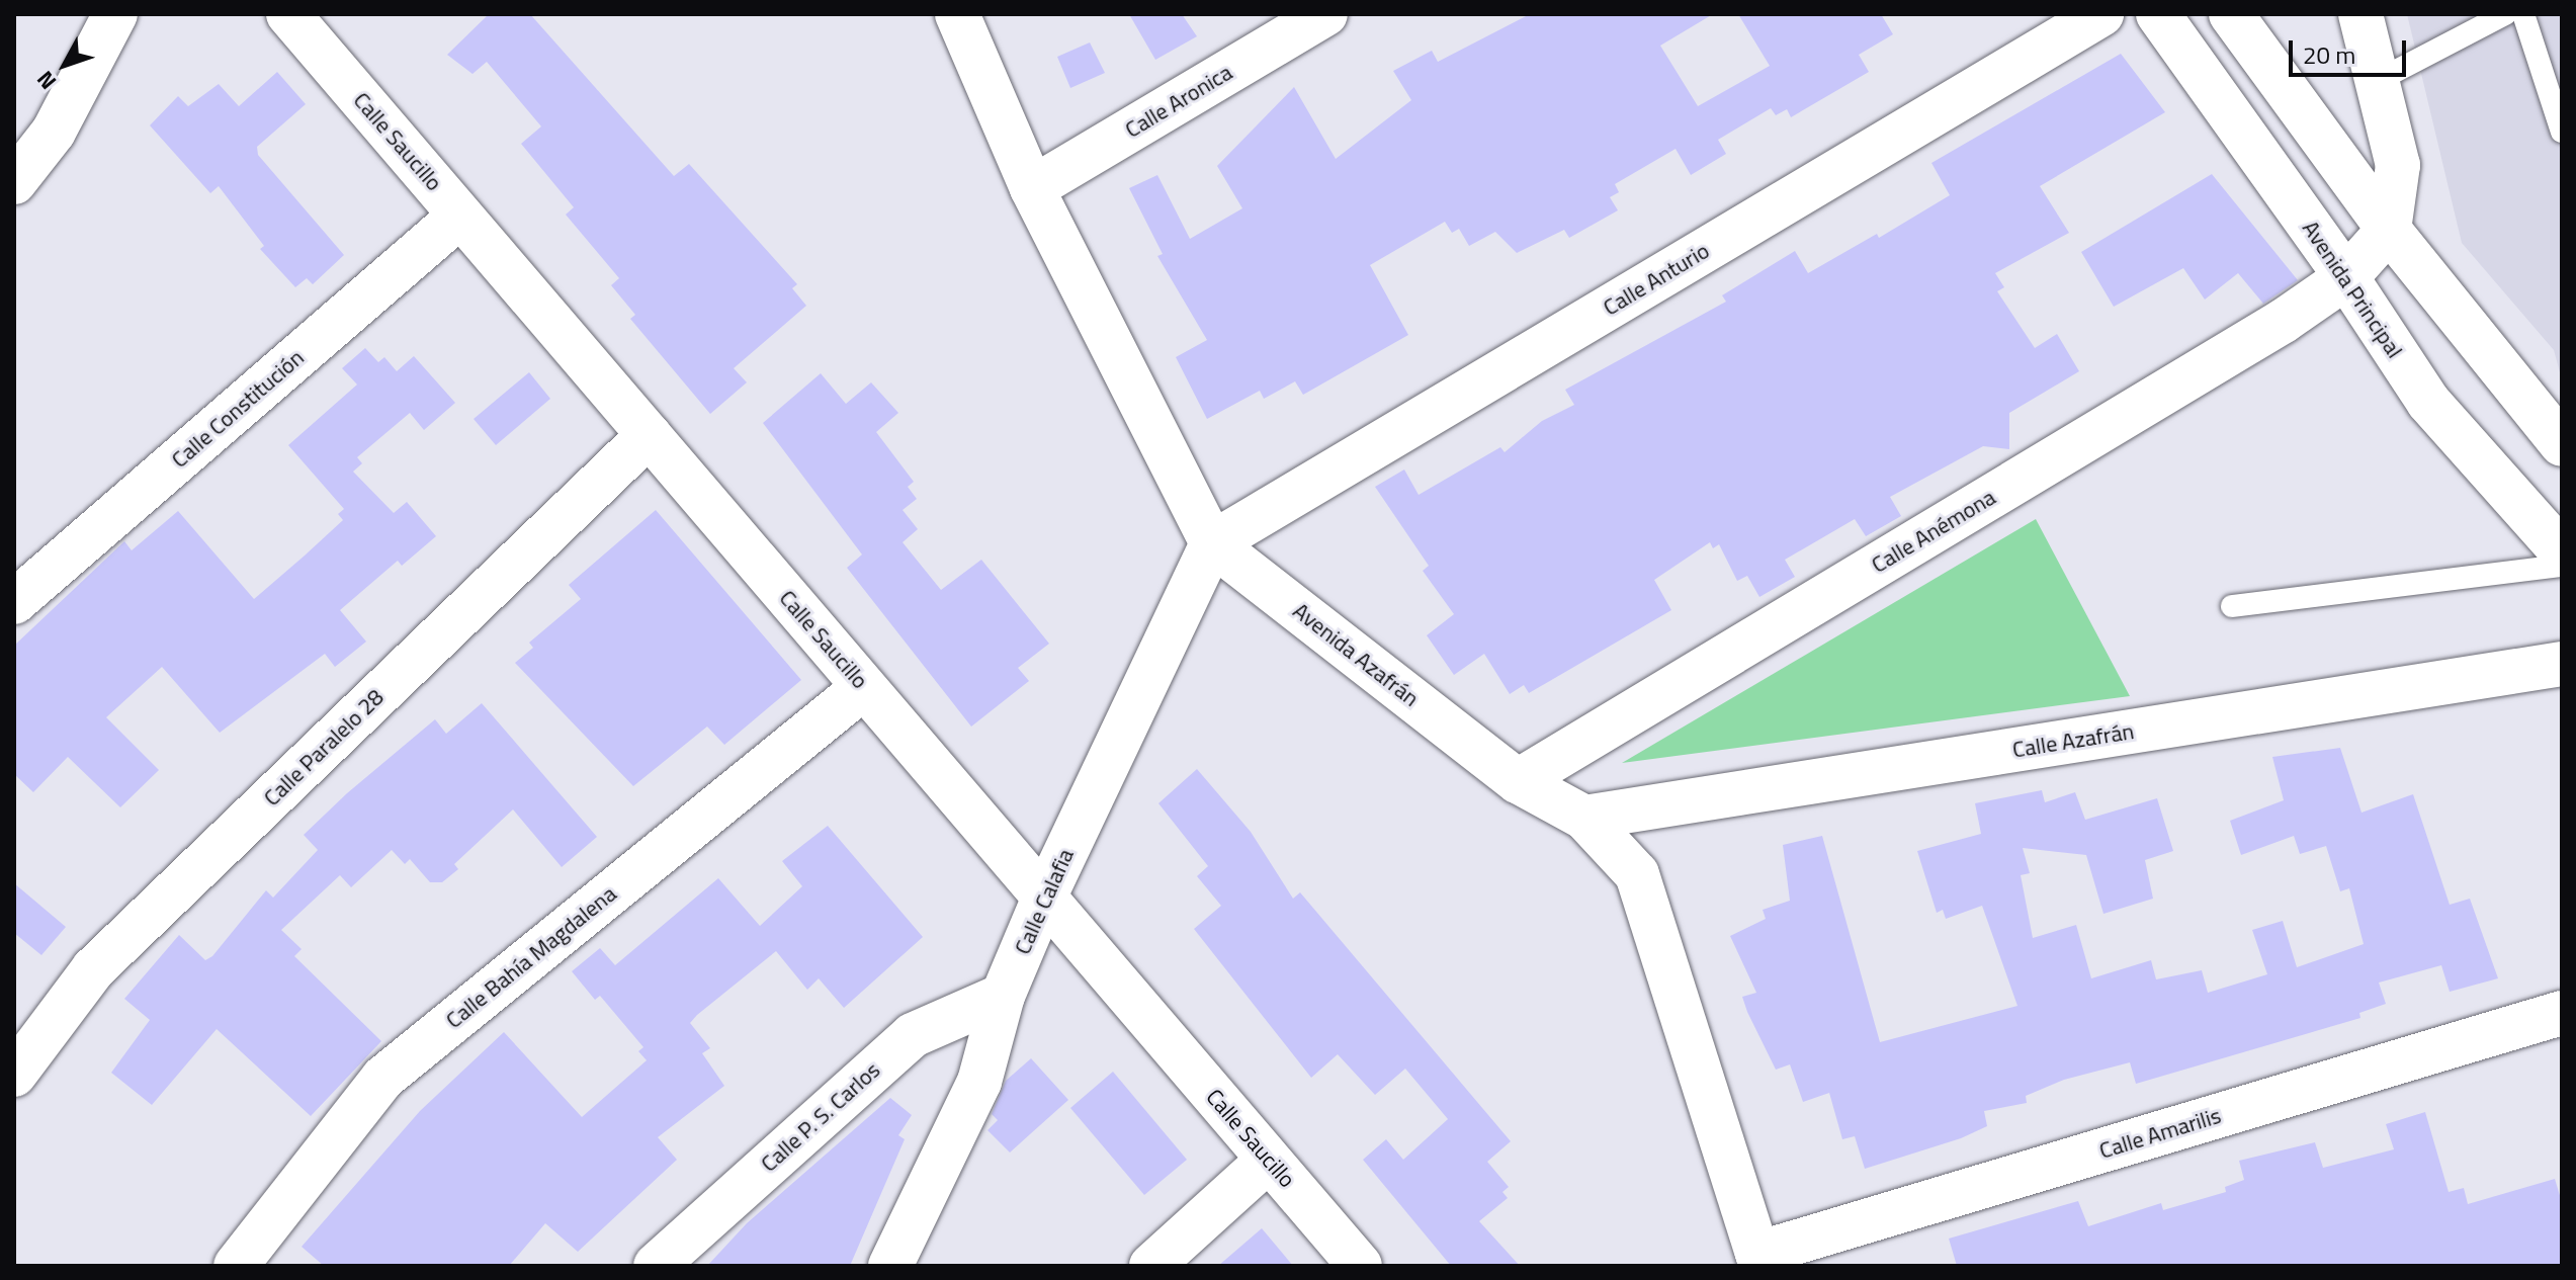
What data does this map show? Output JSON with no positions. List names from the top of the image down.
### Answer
{
  "streets": {
    "street": [
      "Calle Aronica",
      "Calle Saucillo",
      "Calle Anturio",
      "Avenida Principal",
      "Calle Constitución",
      "Calle Anémona",
      "Avenida Azafrán",
      "Calle Azafrán",
      "Calle Paralelo 28",
      "Calle Calafia",
      "Calle Bahía Magdalena",
      "Calle P. S. Carlos",
      "Calle Amarilis"
    ]
  },
  "crossings": [
    ["Calle Aronica", "Avenida Azafrán"],
    ["Calle Saucillo", "Calle Constitución"],
    ["Calle Saucillo", "Calle Paralelo 28"],
    ["Calle Saucillo", "Calle Calafia"],
    ["Calle Saucillo", "Calle Bahía Magdalena"],
    ["Calle Anturio", "Avenida Azafrán"],
    ["Calle Anturio", "Calle Calafia"],
    ["Avenida Principal", "Calle Anémona"],
    ["Calle Anémona", "Avenida Azafrán"],
    ["Avenida Azafrán", "Calle Azafrán"],
    ["Avenida Azafrán", "Calle Calafia"],
    ["Avenida Azafrán", "Calle Amarilis"],
    ["Calle Calafia", "Calle P. S. Carlos"]
  ],
  "scale_bar": "20 m",
  "north": "bottom left"
}
